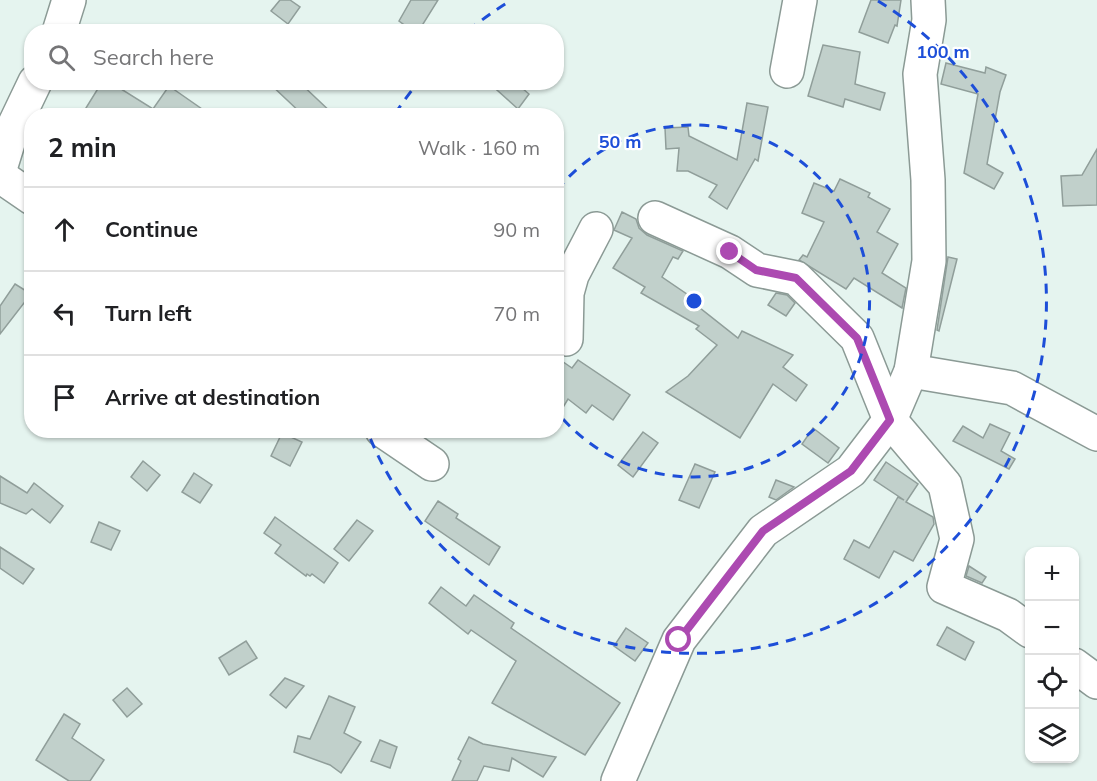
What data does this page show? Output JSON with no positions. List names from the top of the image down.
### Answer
{
  "page": {
    "search": "Search here",
    "heading": ["2 min", "Walk · 160 m"],
    "list": [
      ["Continue", "90 m"],
      ["Turn left", "70 m"],
      "Arrive at destination"
    ],
    "map_buttons": ["+", "−"]
  },
  "rings": ["100 m", "50 m"]
}
